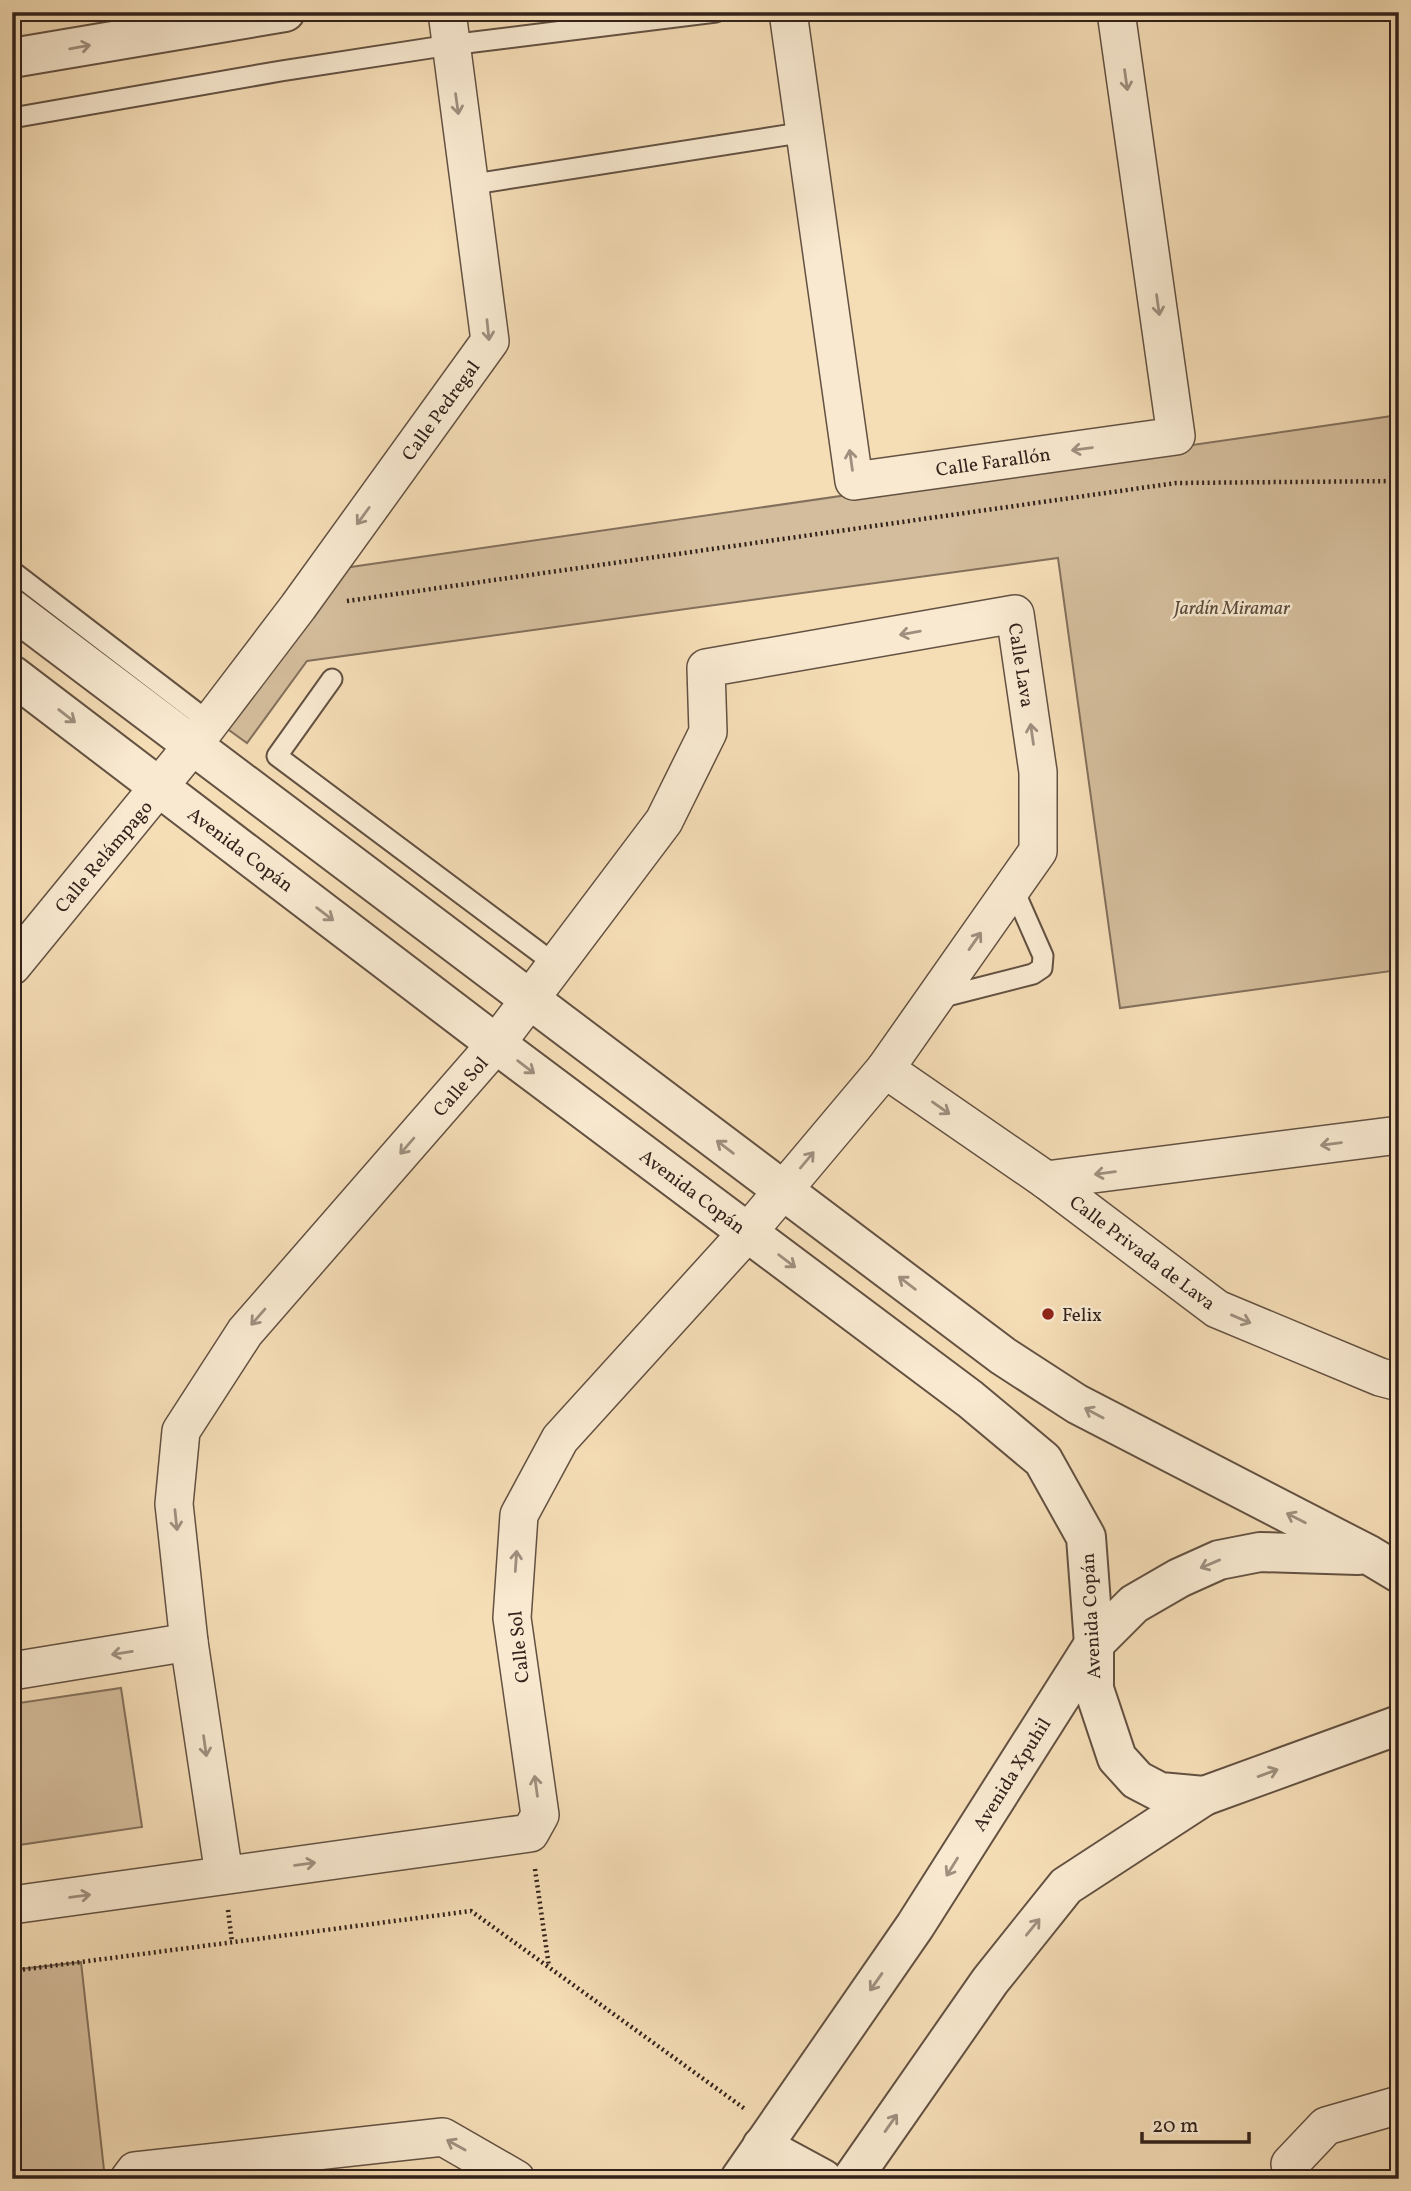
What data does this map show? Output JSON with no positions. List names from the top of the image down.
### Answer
{
  "streets": {
    "street": [
      "Calle Pedregal",
      "Calle Farallón",
      "Calle Lava",
      "Avenida Copán",
      "Calle Relámpago",
      "Calle Sol",
      "Calle Privada de Lava",
      "Avenida Xpuhil"
    ]
  },
  "crossings": [
    ["Calle Pedregal", "Calle Relámpago"],
    ["Calle Lava", "Avenida Copán"],
    ["Calle Lava", "Calle Sol"],
    ["Calle Lava", "Calle Privada de Lava"],
    ["Avenida Copán", "Calle Relámpago"],
    ["Avenida Copán", "Calle Sol"],
    ["Avenida Copán", "Avenida Xpuhil"]
  ],
  "one_way": ["Calle Pedregal"],
  "parks": ["Jardín Miramar"],
  "places": ["Felix"],
  "scale_bar": "20 m"
}
